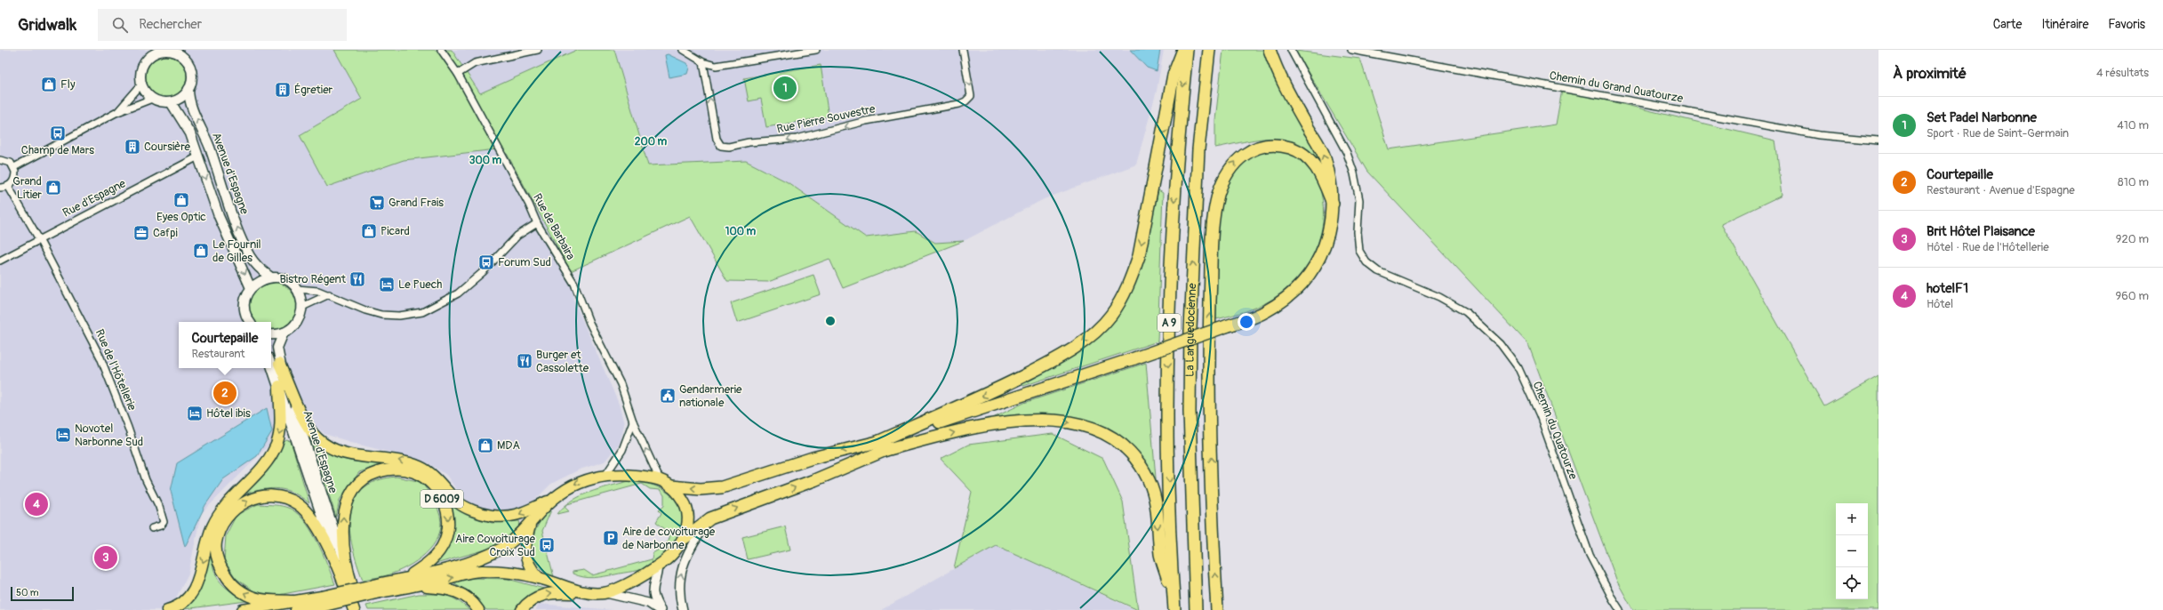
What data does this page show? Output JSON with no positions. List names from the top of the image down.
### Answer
{
  "streets": {
    "highway": ["A 9", "La Languedocienne"],
    "main road": ["Avenue d'Espagne", "D 6009"],
    "street": [
      "Chemin du Grand Quatourze",
      "Rue Pierre Souvestre",
      "Rue d'Espagne",
      "Rue de Barbaira",
      "Rue de l'Hôtellerie",
      "Chemin du Quatourze"
    ]
  },
  "crossings": [
    ["Avenue d'Espagne", "Rue d'Espagne"],
    ["Avenue d'Espagne", "D 6009"],
    ["Rue d'Espagne", "Rue de l'Hôtellerie"],
    ["Rue de Barbaira", "D 6009"]
  ],
  "places": {
    "shop": [
      "Fly",
      "Grand Litier",
      "Eyes Optic",
      "Picard",
      "Le Fournil de Gilles",
      "MDA"
    ],
    "building": ["Égretier", "Coursière"],
    "bus stop": ["Champ de Mars", "Forum Sud", "Aire Covoiturage Croix Sud"],
    "supermarket": ["Grand Frais"],
    "office": ["Cafpi"],
    "restaurant": ["Bistro Régent", "Burger et Cassolette"],
    "hotel": ["Le Puech", "Hôtel ibis", "Novotel Narbonne Sud"],
    "public building": ["Gendarmerie nationale"],
    "parking": ["Aire de covoiturage de Narbonne"]
  },
  "scale_bar": "50 m",
  "page": {
    "header": "Gridwalk",
    "search": "Rechercher",
    "nav": ["Carte", "Itinéraire", "Favoris"],
    "heading": ["À proximité", "4 résultats"],
    "pins": [
      "1",
      "2",
      "4",
      "3"
    ],
    "list": [
      {
        "mark": "1",
        "name": "Set Padel Narbonne",
        "note": "Sport · Rue de Saint-Germain",
        "value": "410 m"
      },
      {
        "mark": "2",
        "name": "Courtepaille",
        "note": "Restaurant · Avenue d'Espagne",
        "value": "810 m"
      },
      {
        "mark": "3",
        "name": "Brit Hôtel Plaisance",
        "note": "Hôtel · Rue de l'Hôtellerie",
        "value": "920 m"
      },
      {
        "mark": "4",
        "name": "hotelF1",
        "note": "Hôtel",
        "value": "960 m"
      }
    ],
    "popup": ["Courtepaille", "Restaurant"],
    "map_buttons": ["+", "−"],
    "scale": "50 m"
  },
  "rings": ["200 m", "300 m", "100 m"]
}
